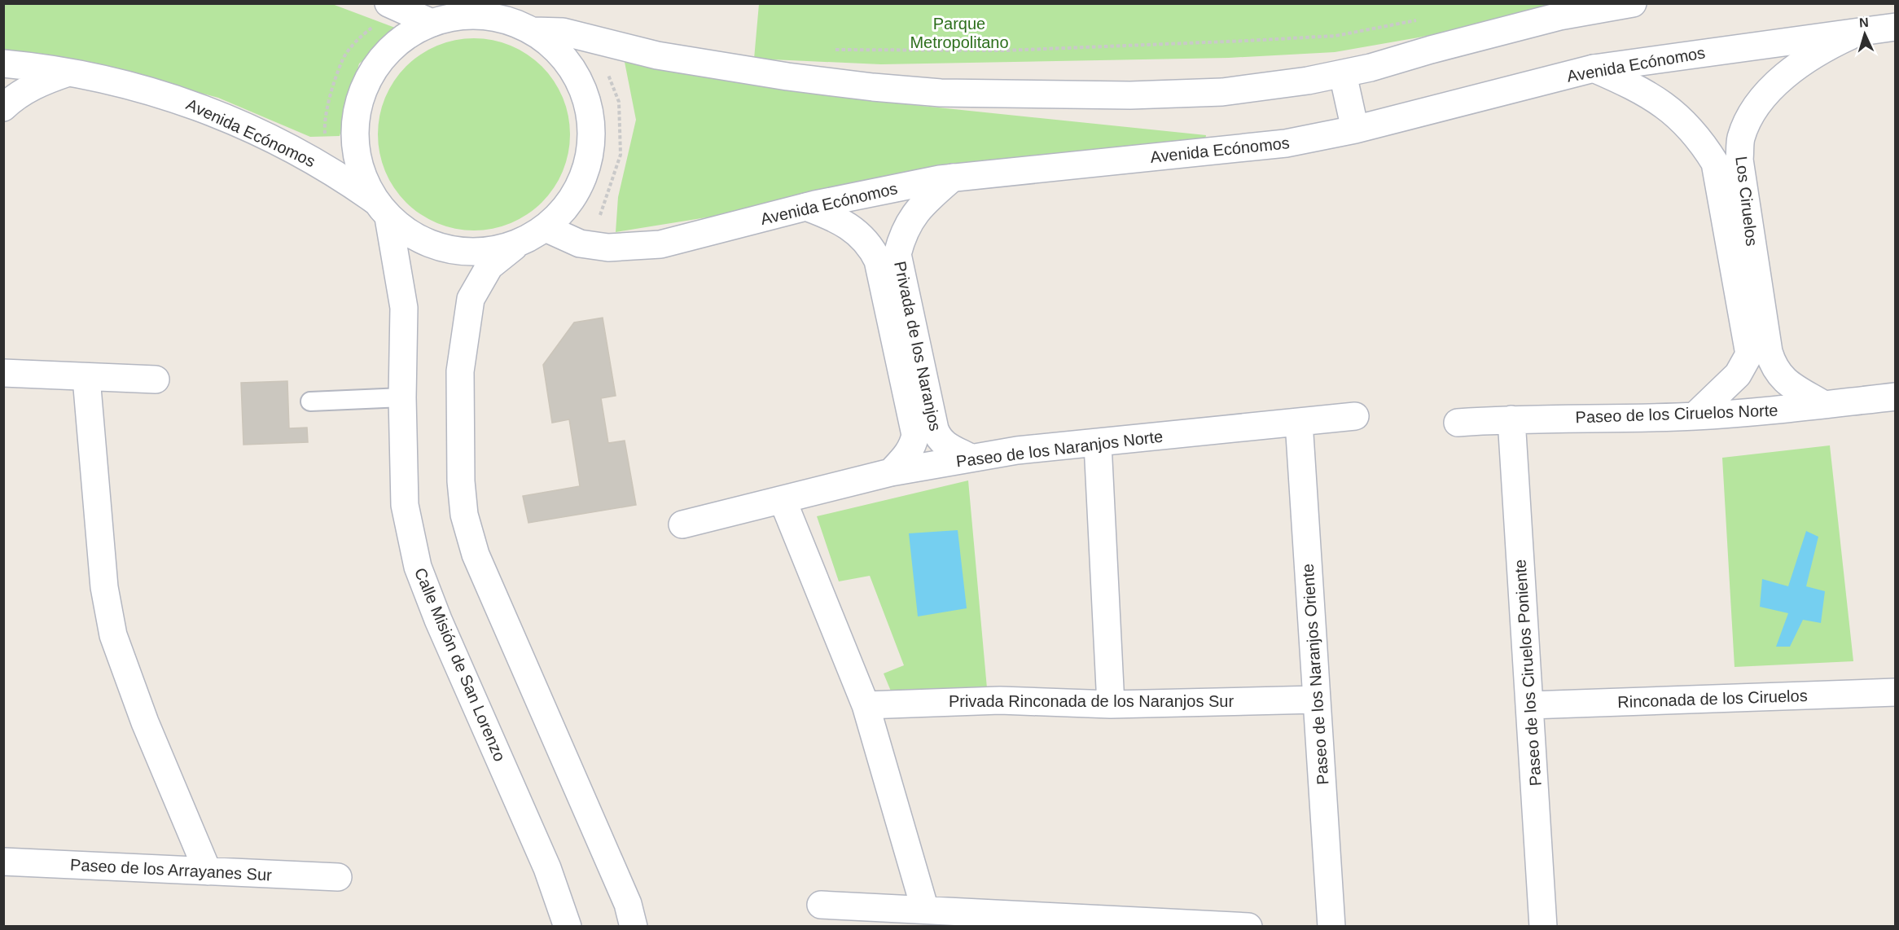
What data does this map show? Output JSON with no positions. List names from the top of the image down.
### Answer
{
  "streets": {
    "street": [
      "Avenida Ecónomos",
      "Los Ciruelos",
      "Privada de los Naranjos",
      "Paseo de los Ciruelos Norte",
      "Paseo de los Naranjos Norte",
      "Calle Misión de San Lorenzo",
      "Paseo de los Ciruelos Poniente",
      "Paseo de los Naranjos Oriente",
      "Rinconada de los Ciruelos",
      "Privada Rinconada de los Naranjos Sur",
      "Paseo de los Arrayanes Sur"
    ]
  },
  "crossings": [
    ["Avenida Ecónomos", "Los Ciruelos"],
    ["Avenida Ecónomos", "Privada de los Naranjos"],
    ["Avenida Ecónomos", "Calle Misión de San Lorenzo"],
    ["Los Ciruelos", "Paseo de los Ciruelos Norte"],
    ["Privada de los Naranjos", "Paseo de los Naranjos Norte"],
    ["Paseo de los Ciruelos Norte", "Paseo de los Ciruelos Poniente"],
    ["Paseo de los Naranjos Norte", "Paseo de los Naranjos Oriente"],
    ["Paseo de los Ciruelos Poniente", "Rinconada de los Ciruelos"],
    ["Paseo de los Naranjos Oriente", "Privada Rinconada de los Naranjos Sur"]
  ],
  "parks": ["Parque Metropolitano"],
  "north": "top"
}
